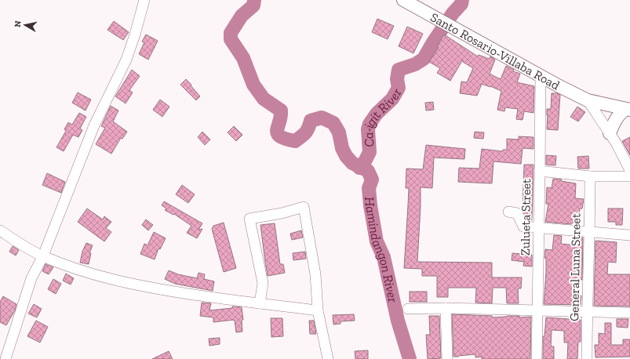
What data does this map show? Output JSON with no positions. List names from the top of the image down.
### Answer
{
  "streets": {
    "main road": ["Santo Rosario-Villaba Road"],
    "street": ["Zulueta Street", "General Luna Street"]
  },
  "crossings": [
    ["Santo Rosario-Villaba Road", "Zulueta Street"]
  ],
  "water": ["Ca-igit River", "Hamindangon River"],
  "north": "left"
}
